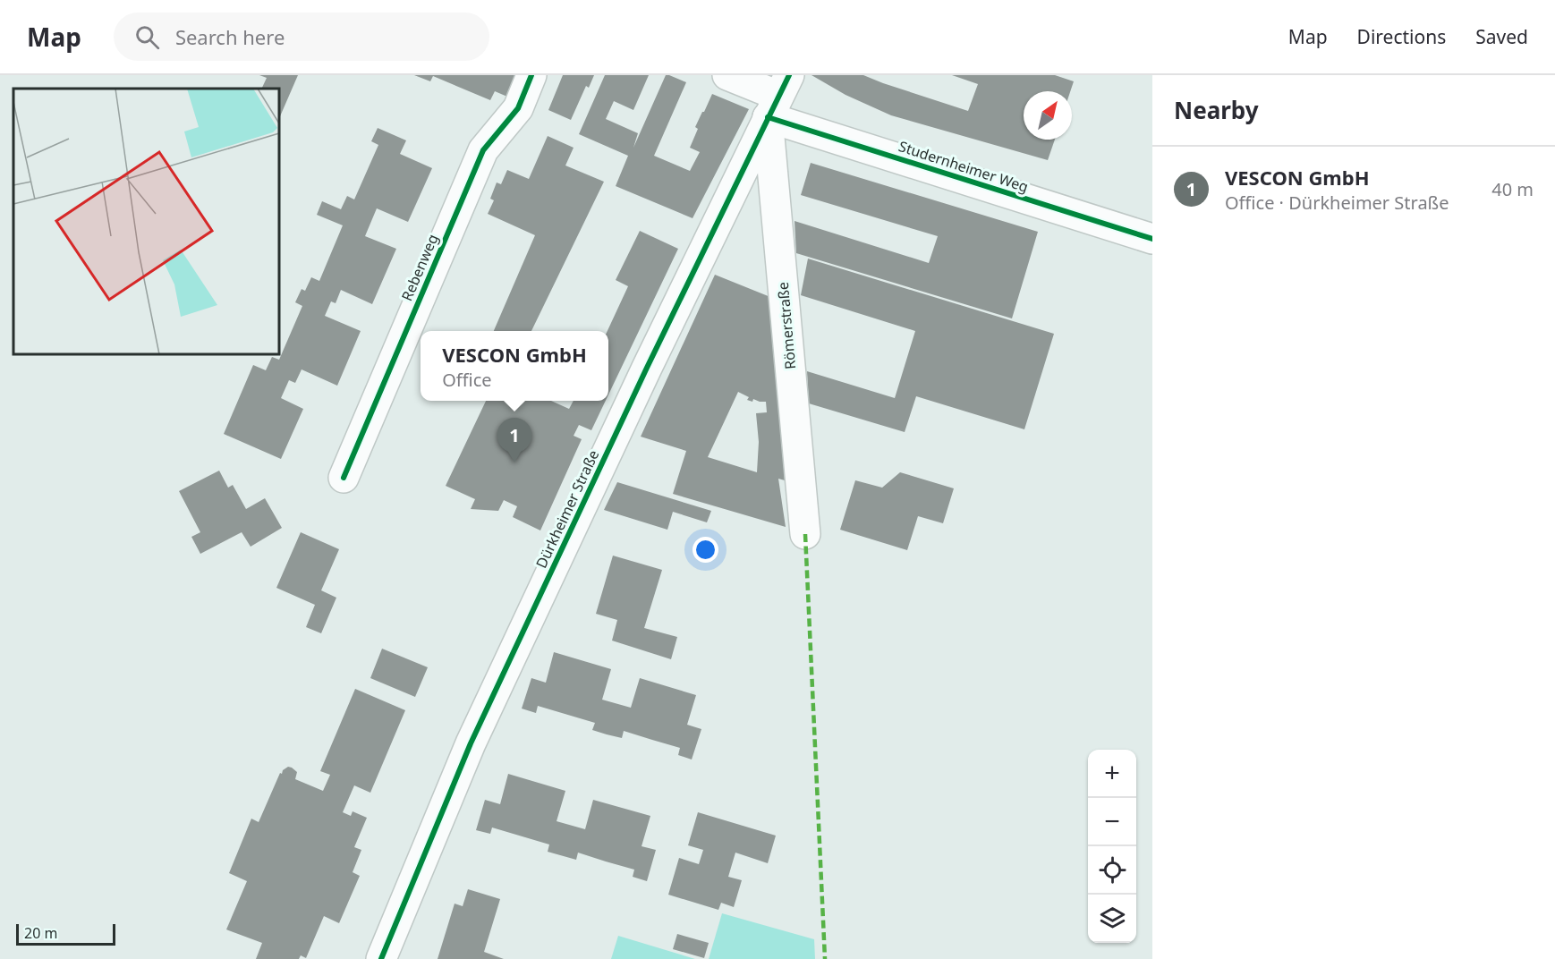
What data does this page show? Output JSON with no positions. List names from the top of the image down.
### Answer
{
  "streets": {
    "street": [
      "Studernheimer Weg",
      "Rebenweg",
      "Römerstraße",
      "Dürkheimer Straße"
    ]
  },
  "crossings": [
    ["Studernheimer Weg", "Römerstraße"],
    ["Studernheimer Weg", "Dürkheimer Straße"],
    ["Römerstraße", "Dürkheimer Straße"]
  ],
  "scale_bar": "20 m",
  "north": "top right",
  "page": {
    "header": "Map",
    "search": "Search here",
    "nav": ["Map", "Directions", "Saved"],
    "heading": "Nearby",
    "list": [
      {
        "mark": "1",
        "name": "VESCON GmbH",
        "note": "Office · Dürkheimer Straße",
        "value": "40 m"
      }
    ],
    "popup": ["VESCON GmbH", "Office"],
    "pins": "1",
    "map_buttons": ["+", "−"],
    "scale": "20 m"
  }
}
